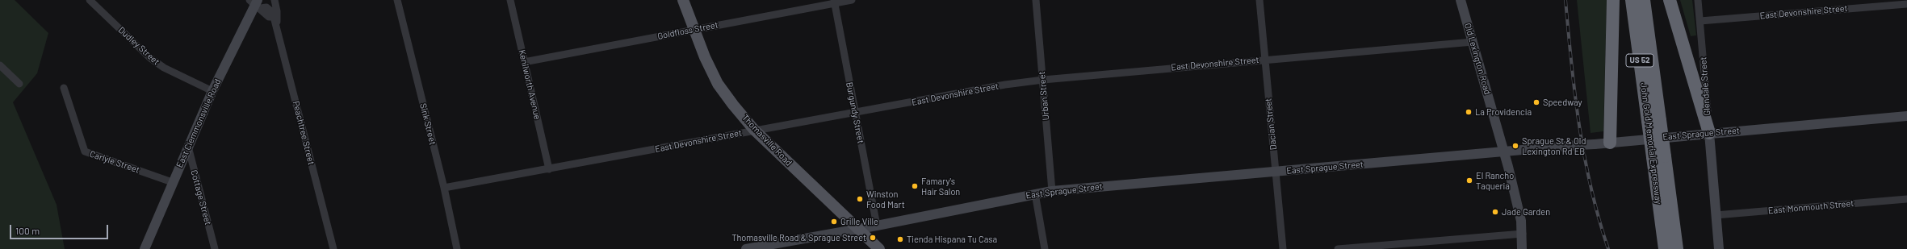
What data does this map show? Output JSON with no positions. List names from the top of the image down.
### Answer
{
  "streets": {
    "highway": ["US 52", "John Gold Memorial Expressway"],
    "main road": [
      "Old Lexington Road",
      "Glendale Street",
      "East Clemmonsville Road",
      "East Sprague Street",
      "Thomasville Road"
    ],
    "street": [
      "East Devonshire Street",
      "Goldfloss Street",
      "Dudley Street",
      "Kenilworth Avenue",
      "Urban Street",
      "Burgundy Street",
      "Sink Street",
      "Dacian Street",
      "Peachtree Street",
      "Carlyle Street",
      "Cottage Street",
      "East Monmouth Street"
    ]
  },
  "crossings": [
    ["East Devonshire Street", "Old Lexington Road"],
    ["East Devonshire Street", "Kenilworth Avenue"],
    ["East Devonshire Street", "Glendale Street"],
    ["East Devonshire Street", "Urban Street"],
    ["East Devonshire Street", "Burgundy Street"],
    ["East Devonshire Street", "Sink Street"],
    ["East Devonshire Street", "Dacian Street"],
    ["East Devonshire Street", "Thomasville Road"],
    ["Goldfloss Street", "Kenilworth Avenue"],
    ["Goldfloss Street", "Burgundy Street"],
    ["Goldfloss Street", "Thomasville Road"],
    ["Dudley Street", "East Clemmonsville Road"],
    ["Old Lexington Road", "East Sprague Street"],
    ["Glendale Street", "East Sprague Street"],
    ["Glendale Street", "East Monmouth Street"],
    ["Urban Street", "East Sprague Street"],
    ["Burgundy Street", "East Sprague Street"],
    ["East Clemmonsville Road", "Peachtree Street"],
    ["East Clemmonsville Road", "Carlyle Street"],
    ["East Clemmonsville Road", "Cottage Street"],
    ["Dacian Street", "East Sprague Street"],
    ["East Sprague Street", "Thomasville Road"]
  ],
  "places": [
    "Speedway",
    "La Providencia",
    "Sprague St & Old Lexington Rd EB",
    "El Rancho Taqueria",
    "Famary's Hair Salon",
    "Winston Food Mart",
    "Jade Garden",
    "Grille Ville",
    "Thomasville Road & Sprague Street",
    "Tienda Hispana Tu Casa"
  ],
  "scale_bar": "100 m"
}
